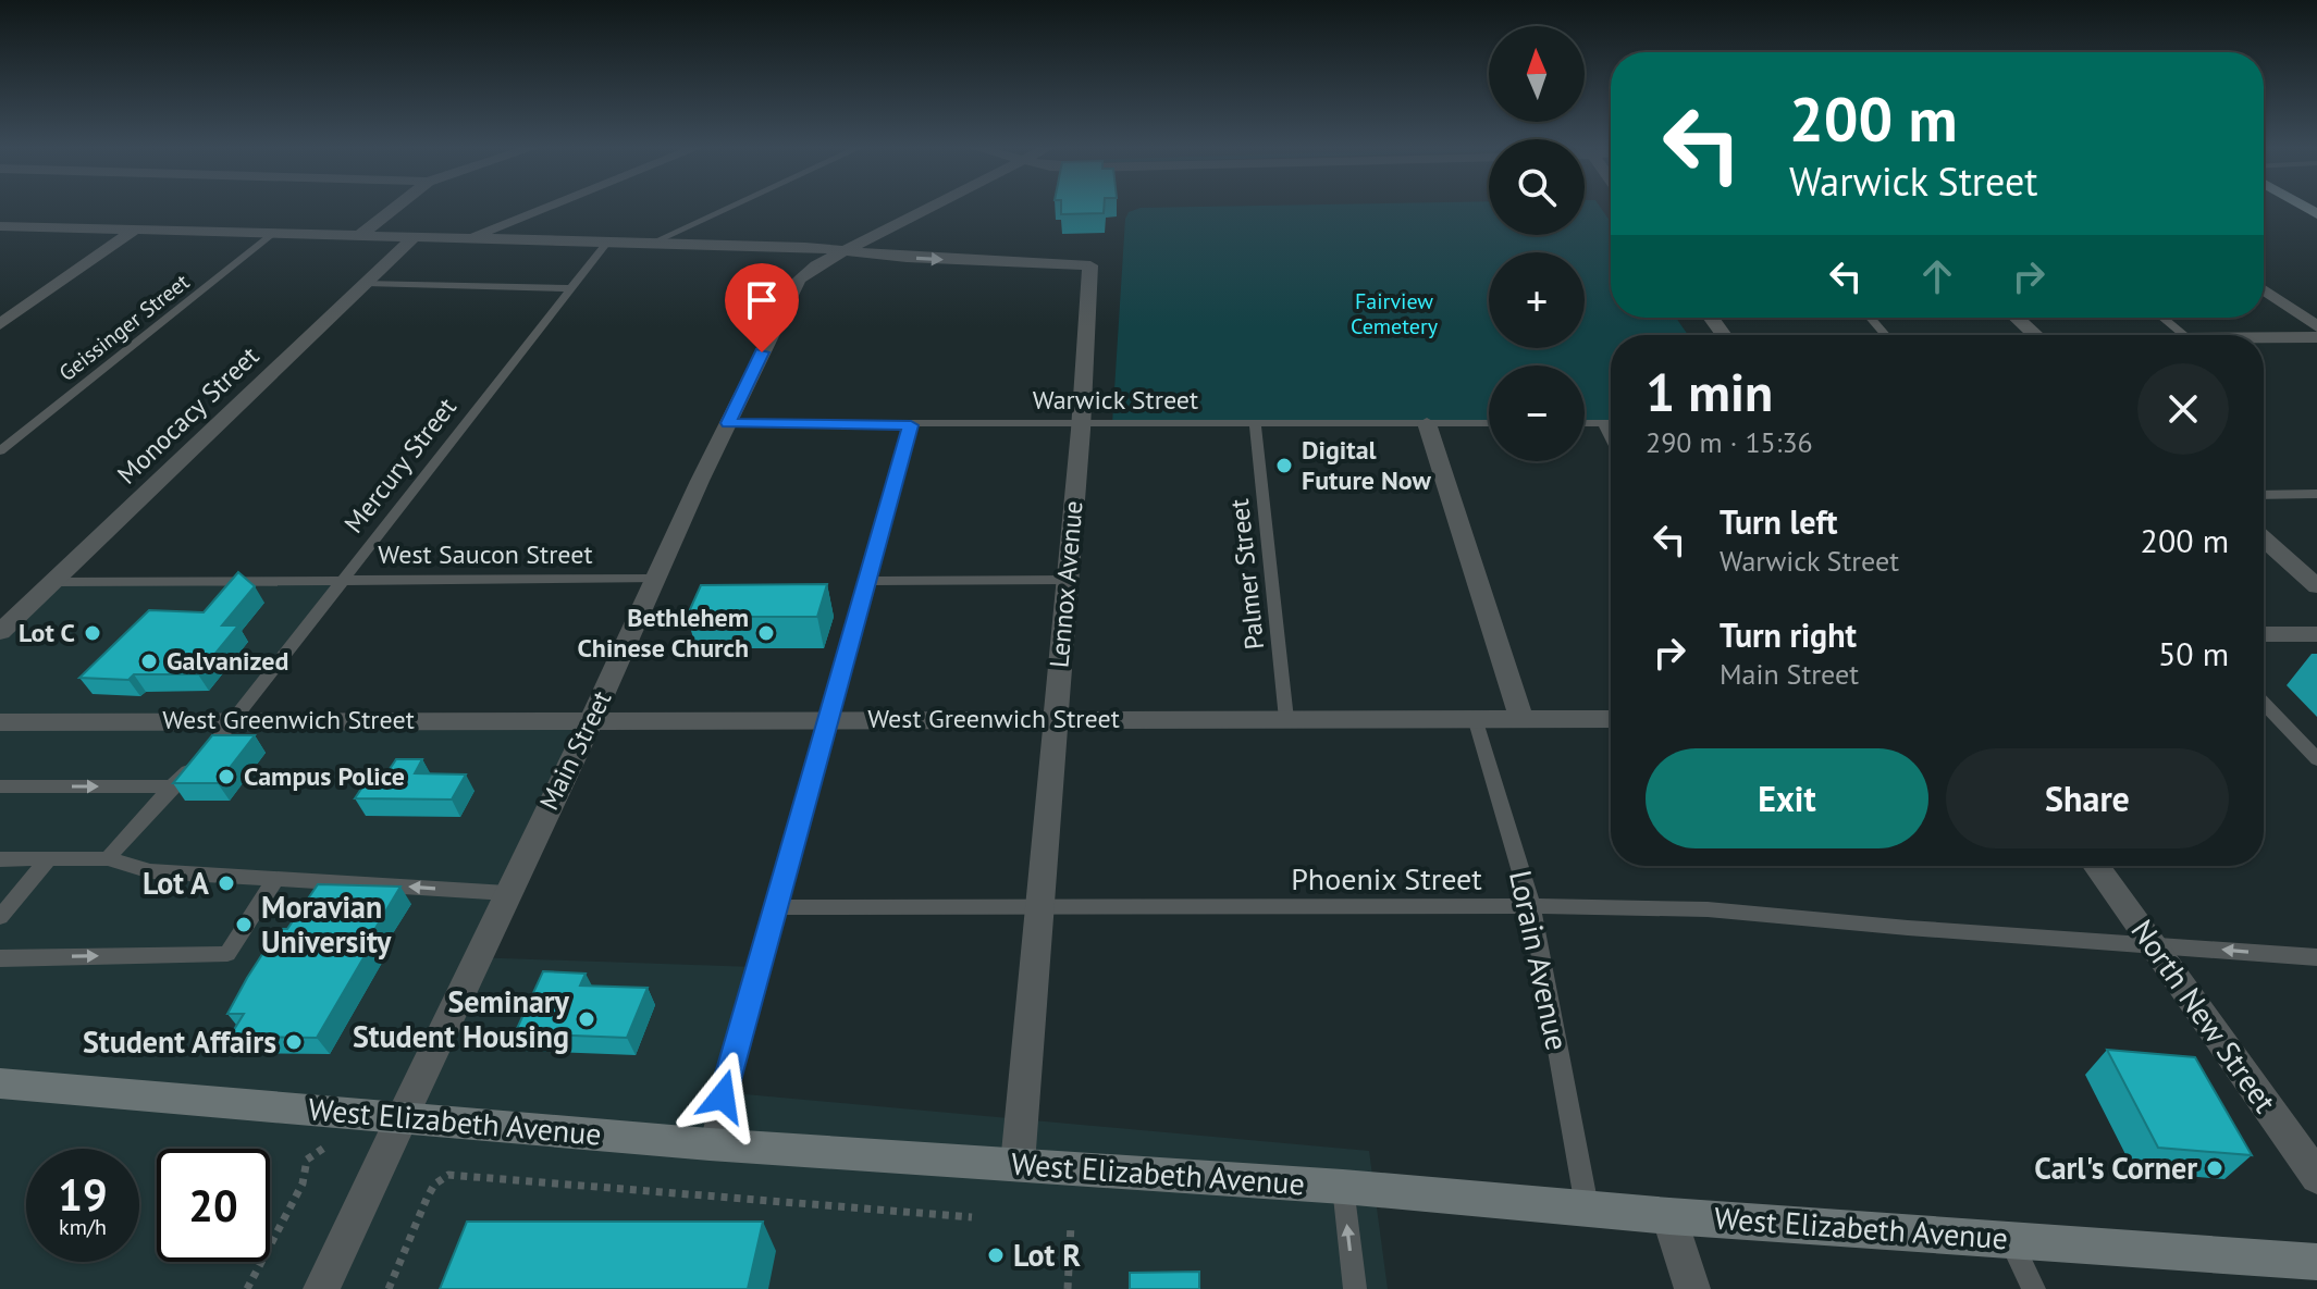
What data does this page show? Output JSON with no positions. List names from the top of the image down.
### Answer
{
  "streets": {
    "main road": ["West Elizabeth Avenue"],
    "street": [
      "Monocacy Street",
      "Lennox Avenue",
      "West Greenwich Street",
      "Main Street",
      "North New Street"
    ],
    "lane": [
      "Geissinger Street",
      "Warwick Street",
      "Mercury Street",
      "West Saucon Street",
      "Palmer Street",
      "Phoenix Street",
      "Lorain Avenue"
    ]
  },
  "crossings": [
    ["Warwick Street", "Palmer Street"],
    ["Warwick Street", "Lennox Avenue"],
    ["Warwick Street", "Main Street"],
    ["Monocacy Street", "West Saucon Street"],
    ["Mercury Street", "West Saucon Street"],
    ["Mercury Street", "West Greenwich Street"],
    ["West Saucon Street", "Main Street"],
    ["Palmer Street", "West Greenwich Street"],
    ["Lennox Avenue", "West Greenwich Street"],
    ["Lennox Avenue", "Main Street"],
    ["Lennox Avenue", "Phoenix Street"],
    ["Lennox Avenue", "West Elizabeth Avenue"],
    ["West Greenwich Street", "Main Street"],
    ["West Greenwich Street", "Lorain Avenue"],
    ["Main Street", "West Elizabeth Avenue"],
    ["Phoenix Street", "Lorain Avenue"],
    ["Phoenix Street", "North New Street"],
    ["Lorain Avenue", "West Elizabeth Avenue"]
  ],
  "parks": ["Fairview Cemetery"],
  "places": [
    "Digital Future Now",
    "Lot C",
    "Bethlehem Chinese Church",
    "Galvanized",
    "Campus Police",
    "Lot A",
    "Moravian University",
    "Seminary Student Housing",
    "Student Affairs",
    "Carl's Corner",
    "Lot R"
  ],
  "north": "top",
  "page": {
    "map_buttons": ["+", "−"],
    "turn": ["200 m", "Warwick Street"],
    "heading": ["1 min", "290 m · 15:36"],
    "list": [
      {
        "name": "Turn left",
        "note": "Warwick Street",
        "value": "200 m"
      },
      {
        "name": "Turn right",
        "note": "Main Street",
        "value": "50 m"
      }
    ],
    "buttons": ["Exit", "Share"],
    "speed": "19 km/h",
    "limit": "20"
  }
}
